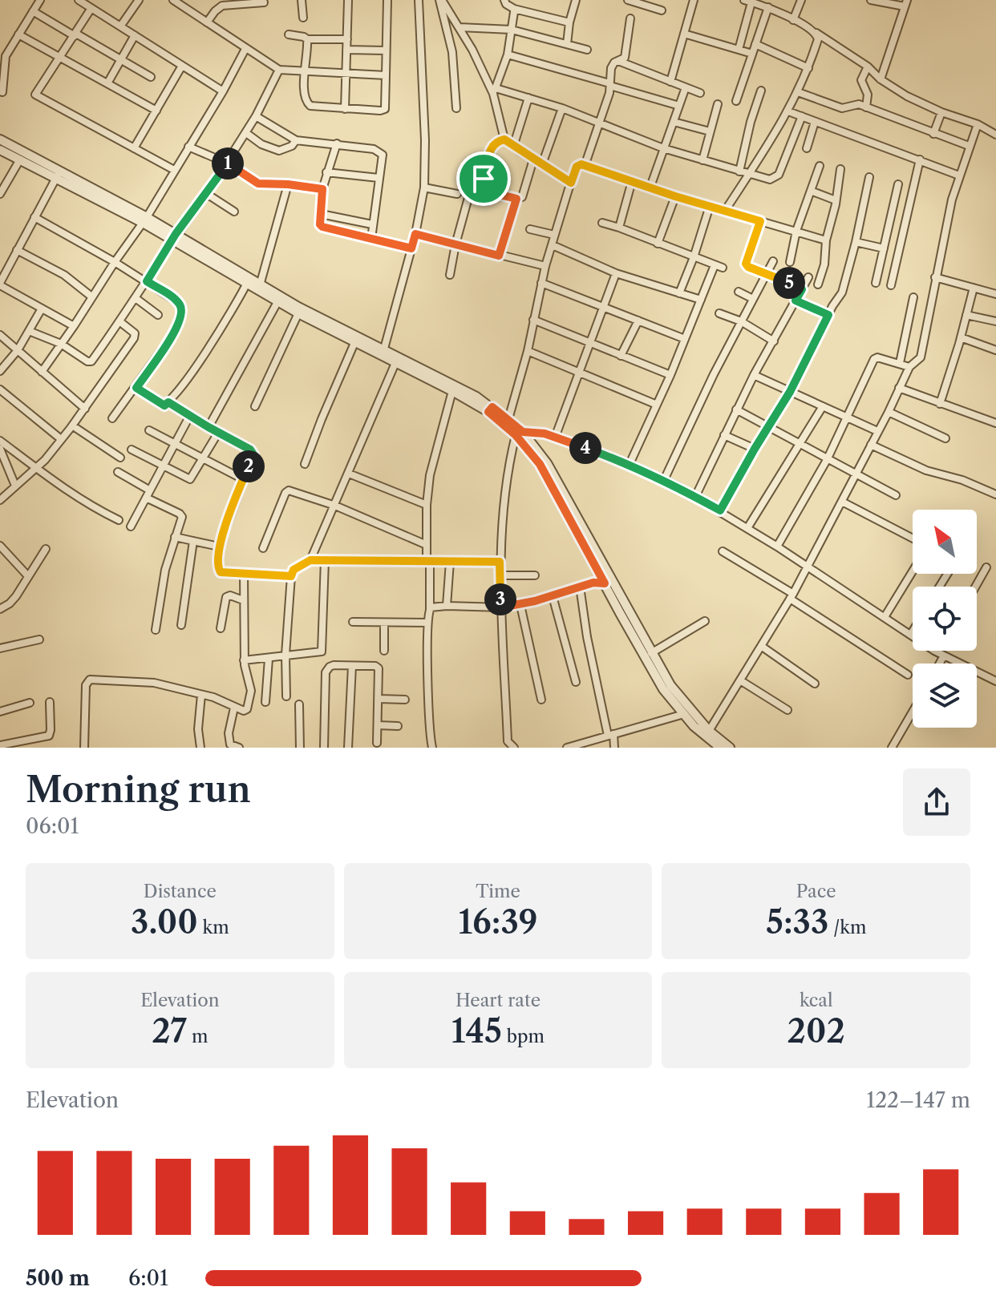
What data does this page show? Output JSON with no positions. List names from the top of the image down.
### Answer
{
  "north": "top left",
  "page": {
    "pins": [
      "1",
      "5",
      "4",
      "2",
      "3"
    ],
    "heading": ["Morning run", "06:01"],
    "stats": [
      ["Distance", "3.00 km"],
      ["Time", "16:39"],
      ["Pace", "5:33 /km"],
      ["Elevation", "27 m"],
      ["Heart rate", "145 bpm"],
      ["kcal", "202"]
    ],
    "chart": ["Elevation", "122–147 m"],
    "list": [
      {
        "name": "500 m",
        "note": "6:01"
      }
    ]
  }
}
